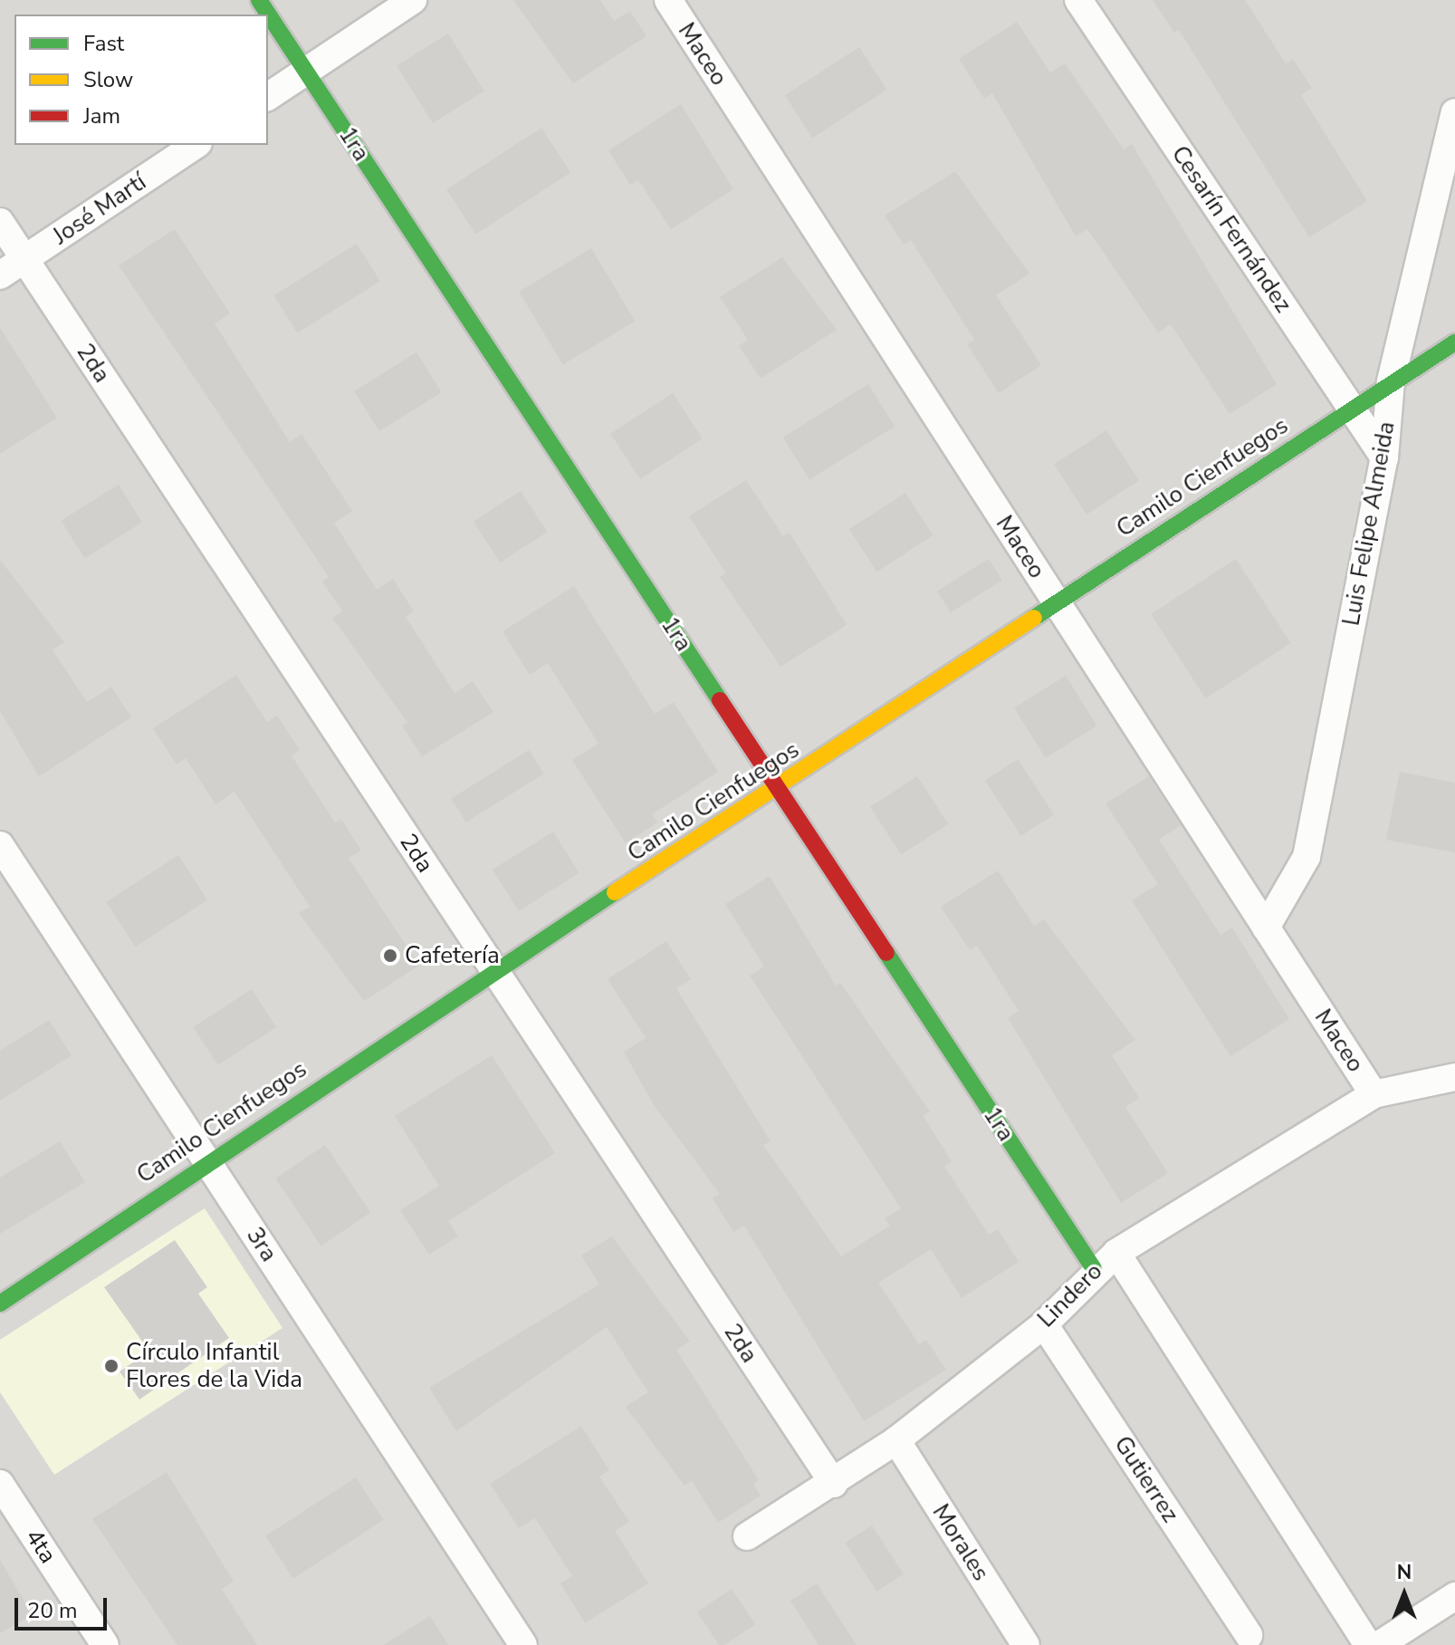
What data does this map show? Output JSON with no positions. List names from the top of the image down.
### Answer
{
  "streets": {
    "street": [
      "Maceo",
      "1ra",
      "José Martí",
      "Cesarín Fernández",
      "2da",
      "Camilo Cienfuegos",
      "Luis Felipe Almeida",
      "3ra",
      "Lindero",
      "Gutierrez",
      "Morales",
      "4ta"
    ]
  },
  "crossings": [
    ["Maceo", "Camilo Cienfuegos"],
    ["Maceo", "Luis Felipe Almeida"],
    ["Maceo", "Lindero"],
    ["1ra", "Camilo Cienfuegos"],
    ["1ra", "Lindero"],
    ["José Martí", "2da"],
    ["Cesarín Fernández", "Camilo Cienfuegos"],
    ["Cesarín Fernández", "Luis Felipe Almeida"],
    ["2da", "Camilo Cienfuegos"],
    ["2da", "Lindero"],
    ["Camilo Cienfuegos", "Luis Felipe Almeida"],
    ["Camilo Cienfuegos", "3ra"],
    ["Lindero", "Gutierrez"],
    ["Lindero", "Morales"]
  ],
  "places": ["Cafetería", "Círculo Infantil Flores de la Vida"],
  "legend": ["Fast", "Slow", "Jam"],
  "scale_bar": "20 m",
  "north": "top"
}
